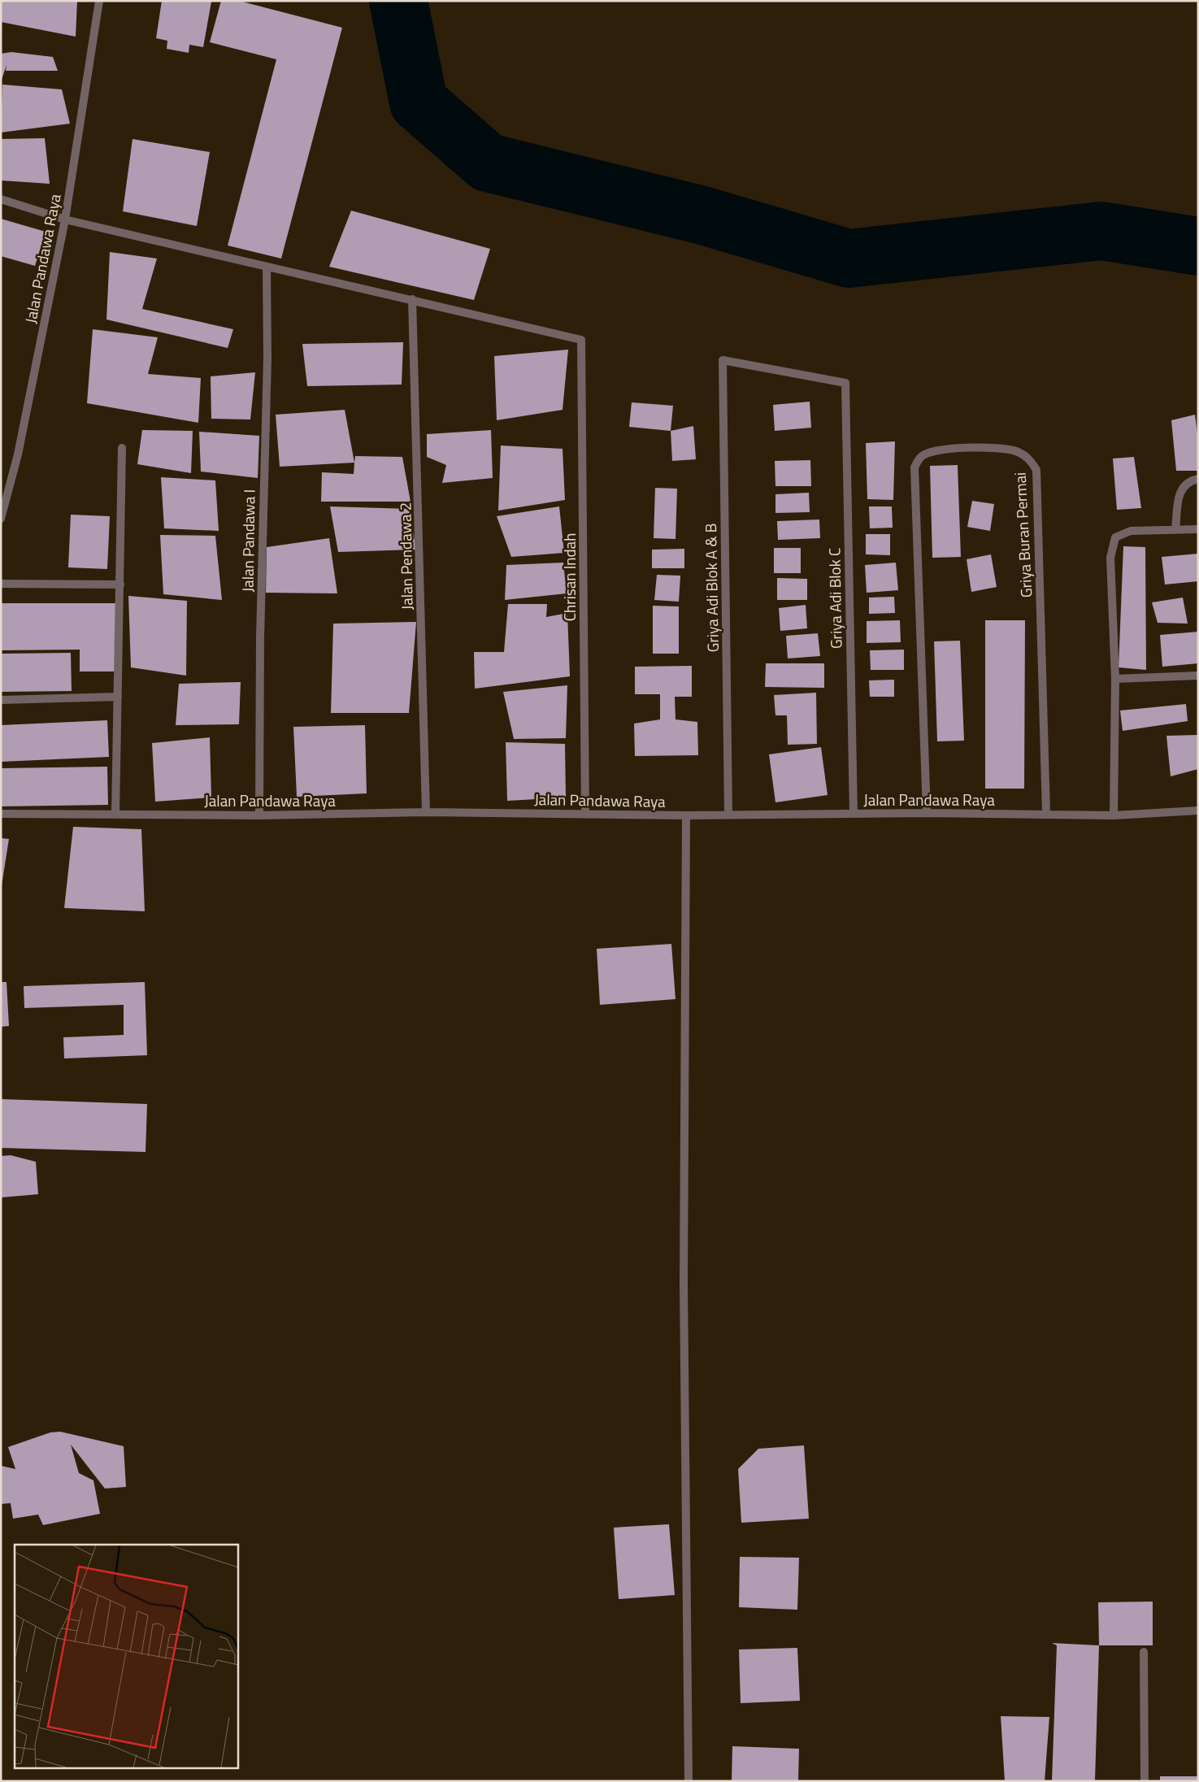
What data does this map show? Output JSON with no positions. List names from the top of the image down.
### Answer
{
  "streets": {
    "street": [
      "Jalan Pandawa Raya",
      "Griya Buran Permai",
      "Jalan Pandawa I",
      "Jalan Pendawa 2",
      "Chrisan Indah",
      "Griya Adi Blok A & B",
      "Griya Adi Blok C"
    ]
  },
  "crossings": [
    ["Jalan Pandawa Raya", "Griya Buran Permai"],
    ["Jalan Pandawa Raya", "Jalan Pandawa I"],
    ["Jalan Pandawa Raya", "Jalan Pendawa 2"],
    ["Jalan Pandawa Raya", "Chrisan Indah"],
    ["Jalan Pandawa Raya", "Griya Adi Blok A & B"],
    ["Jalan Pandawa Raya", "Griya Adi Blok C"],
    ["Jalan Pendawa 2", "Chrisan Indah"],
    ["Griya Adi Blok A & B", "Griya Adi Blok C"]
  ]
}
